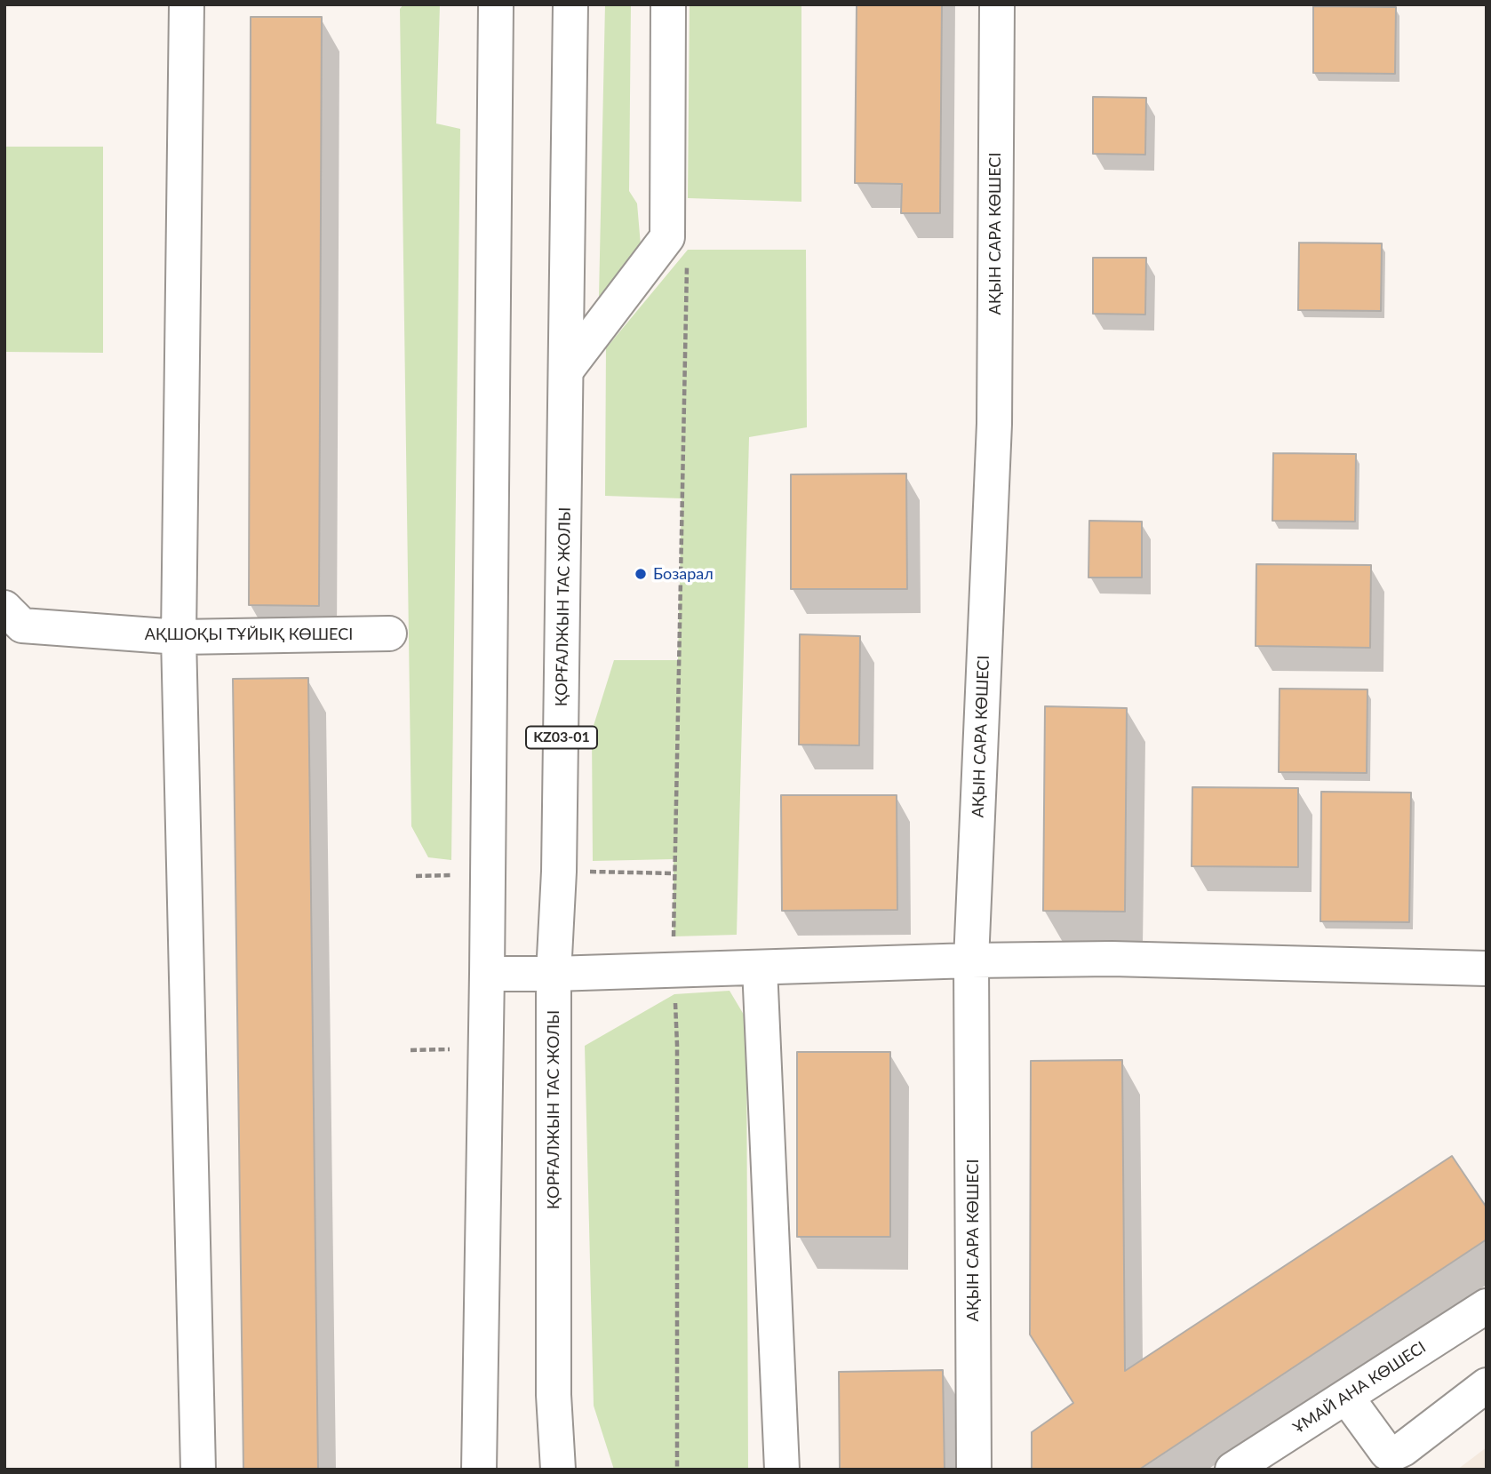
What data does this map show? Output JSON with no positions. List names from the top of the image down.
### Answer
{
  "streets": {
    "street": [
      "АҚЫН САРА КӨШЕСІ",
      "ҚОРҒАЛЖЫН ТАС ЖОЛЫ",
      "АҚШОҚЫ ТҰЙЫҚ КӨШЕСІ",
      "KZ03-01",
      "ҰМАЙ АНА КӨШЕСІ"
    ]
  },
  "places": ["Бозарал"]
}
